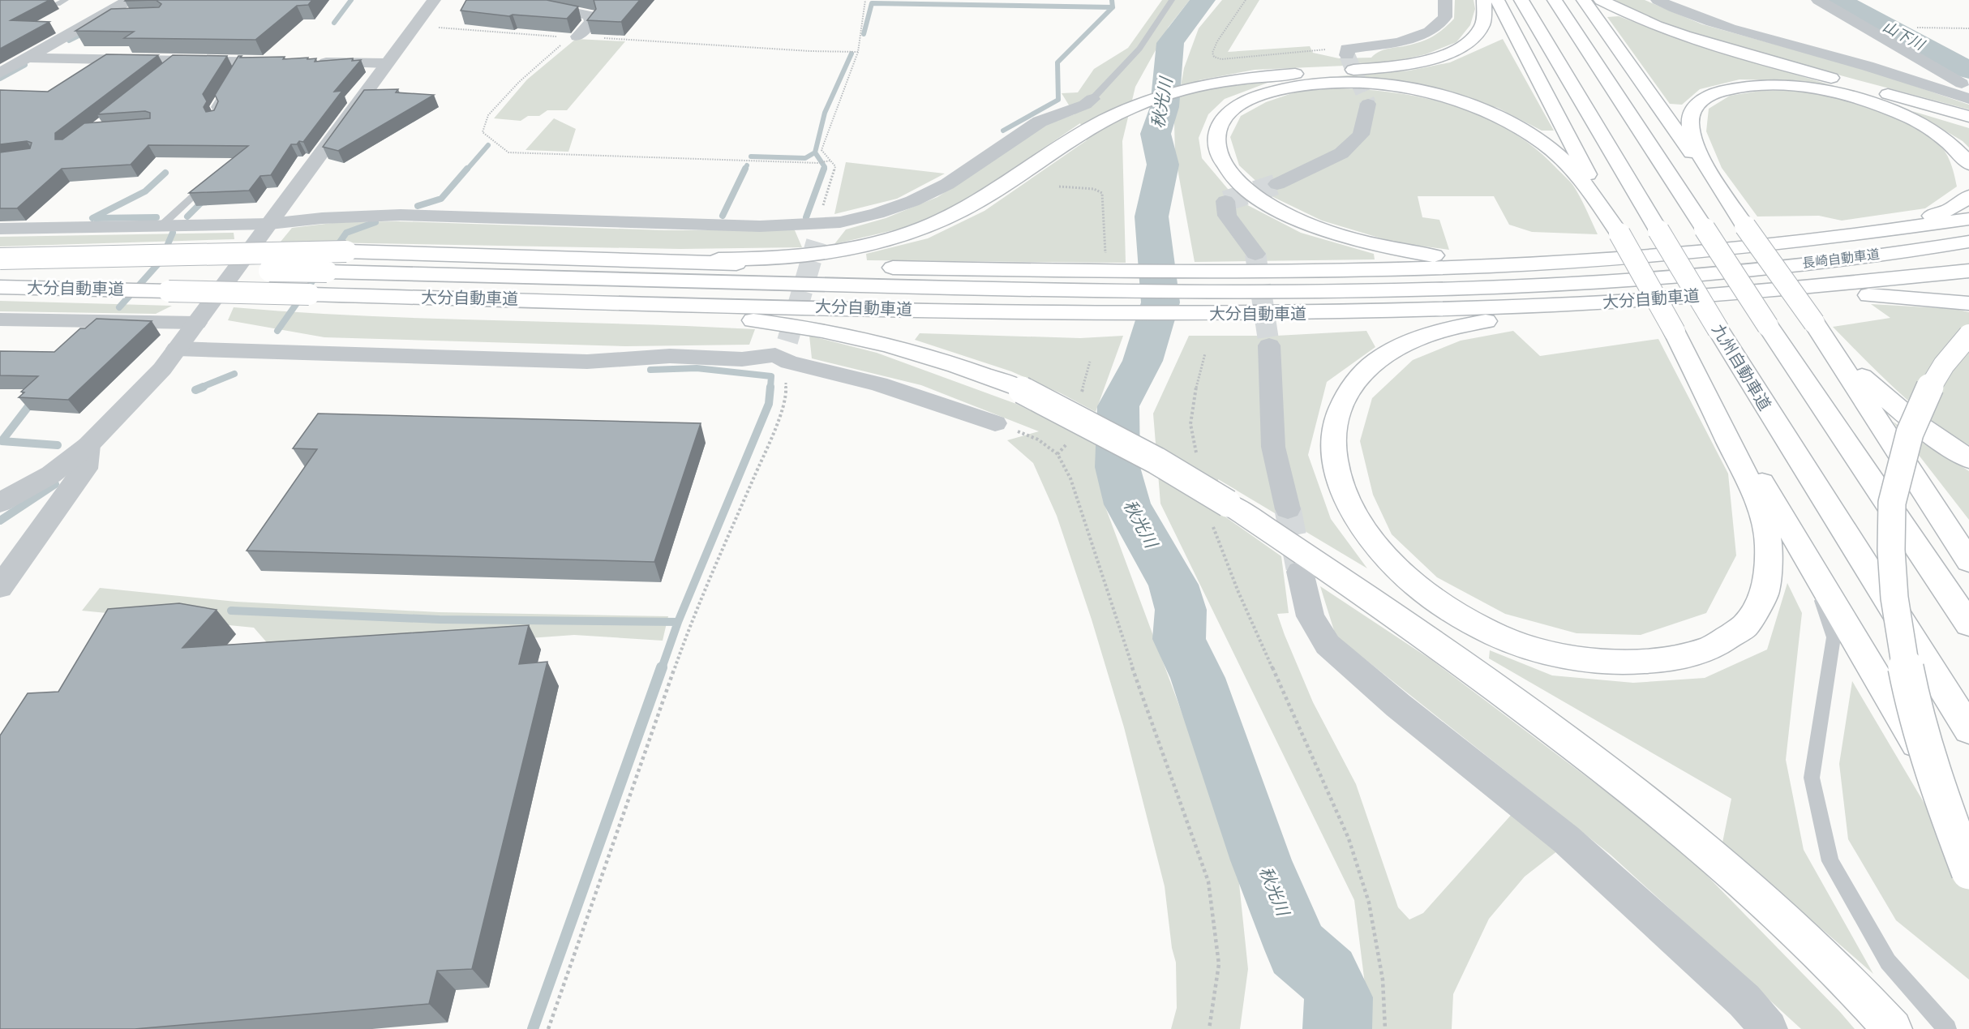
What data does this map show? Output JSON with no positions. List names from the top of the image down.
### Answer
{
  "streets": {
    "highway": ["長崎自動車道", "大分自動車道", "九州自動車道"]
  },
  "crossings": [
    ["長崎自動車道", "大分自動車道"]
  ],
  "water": ["山下川", "秋光川"]
}
